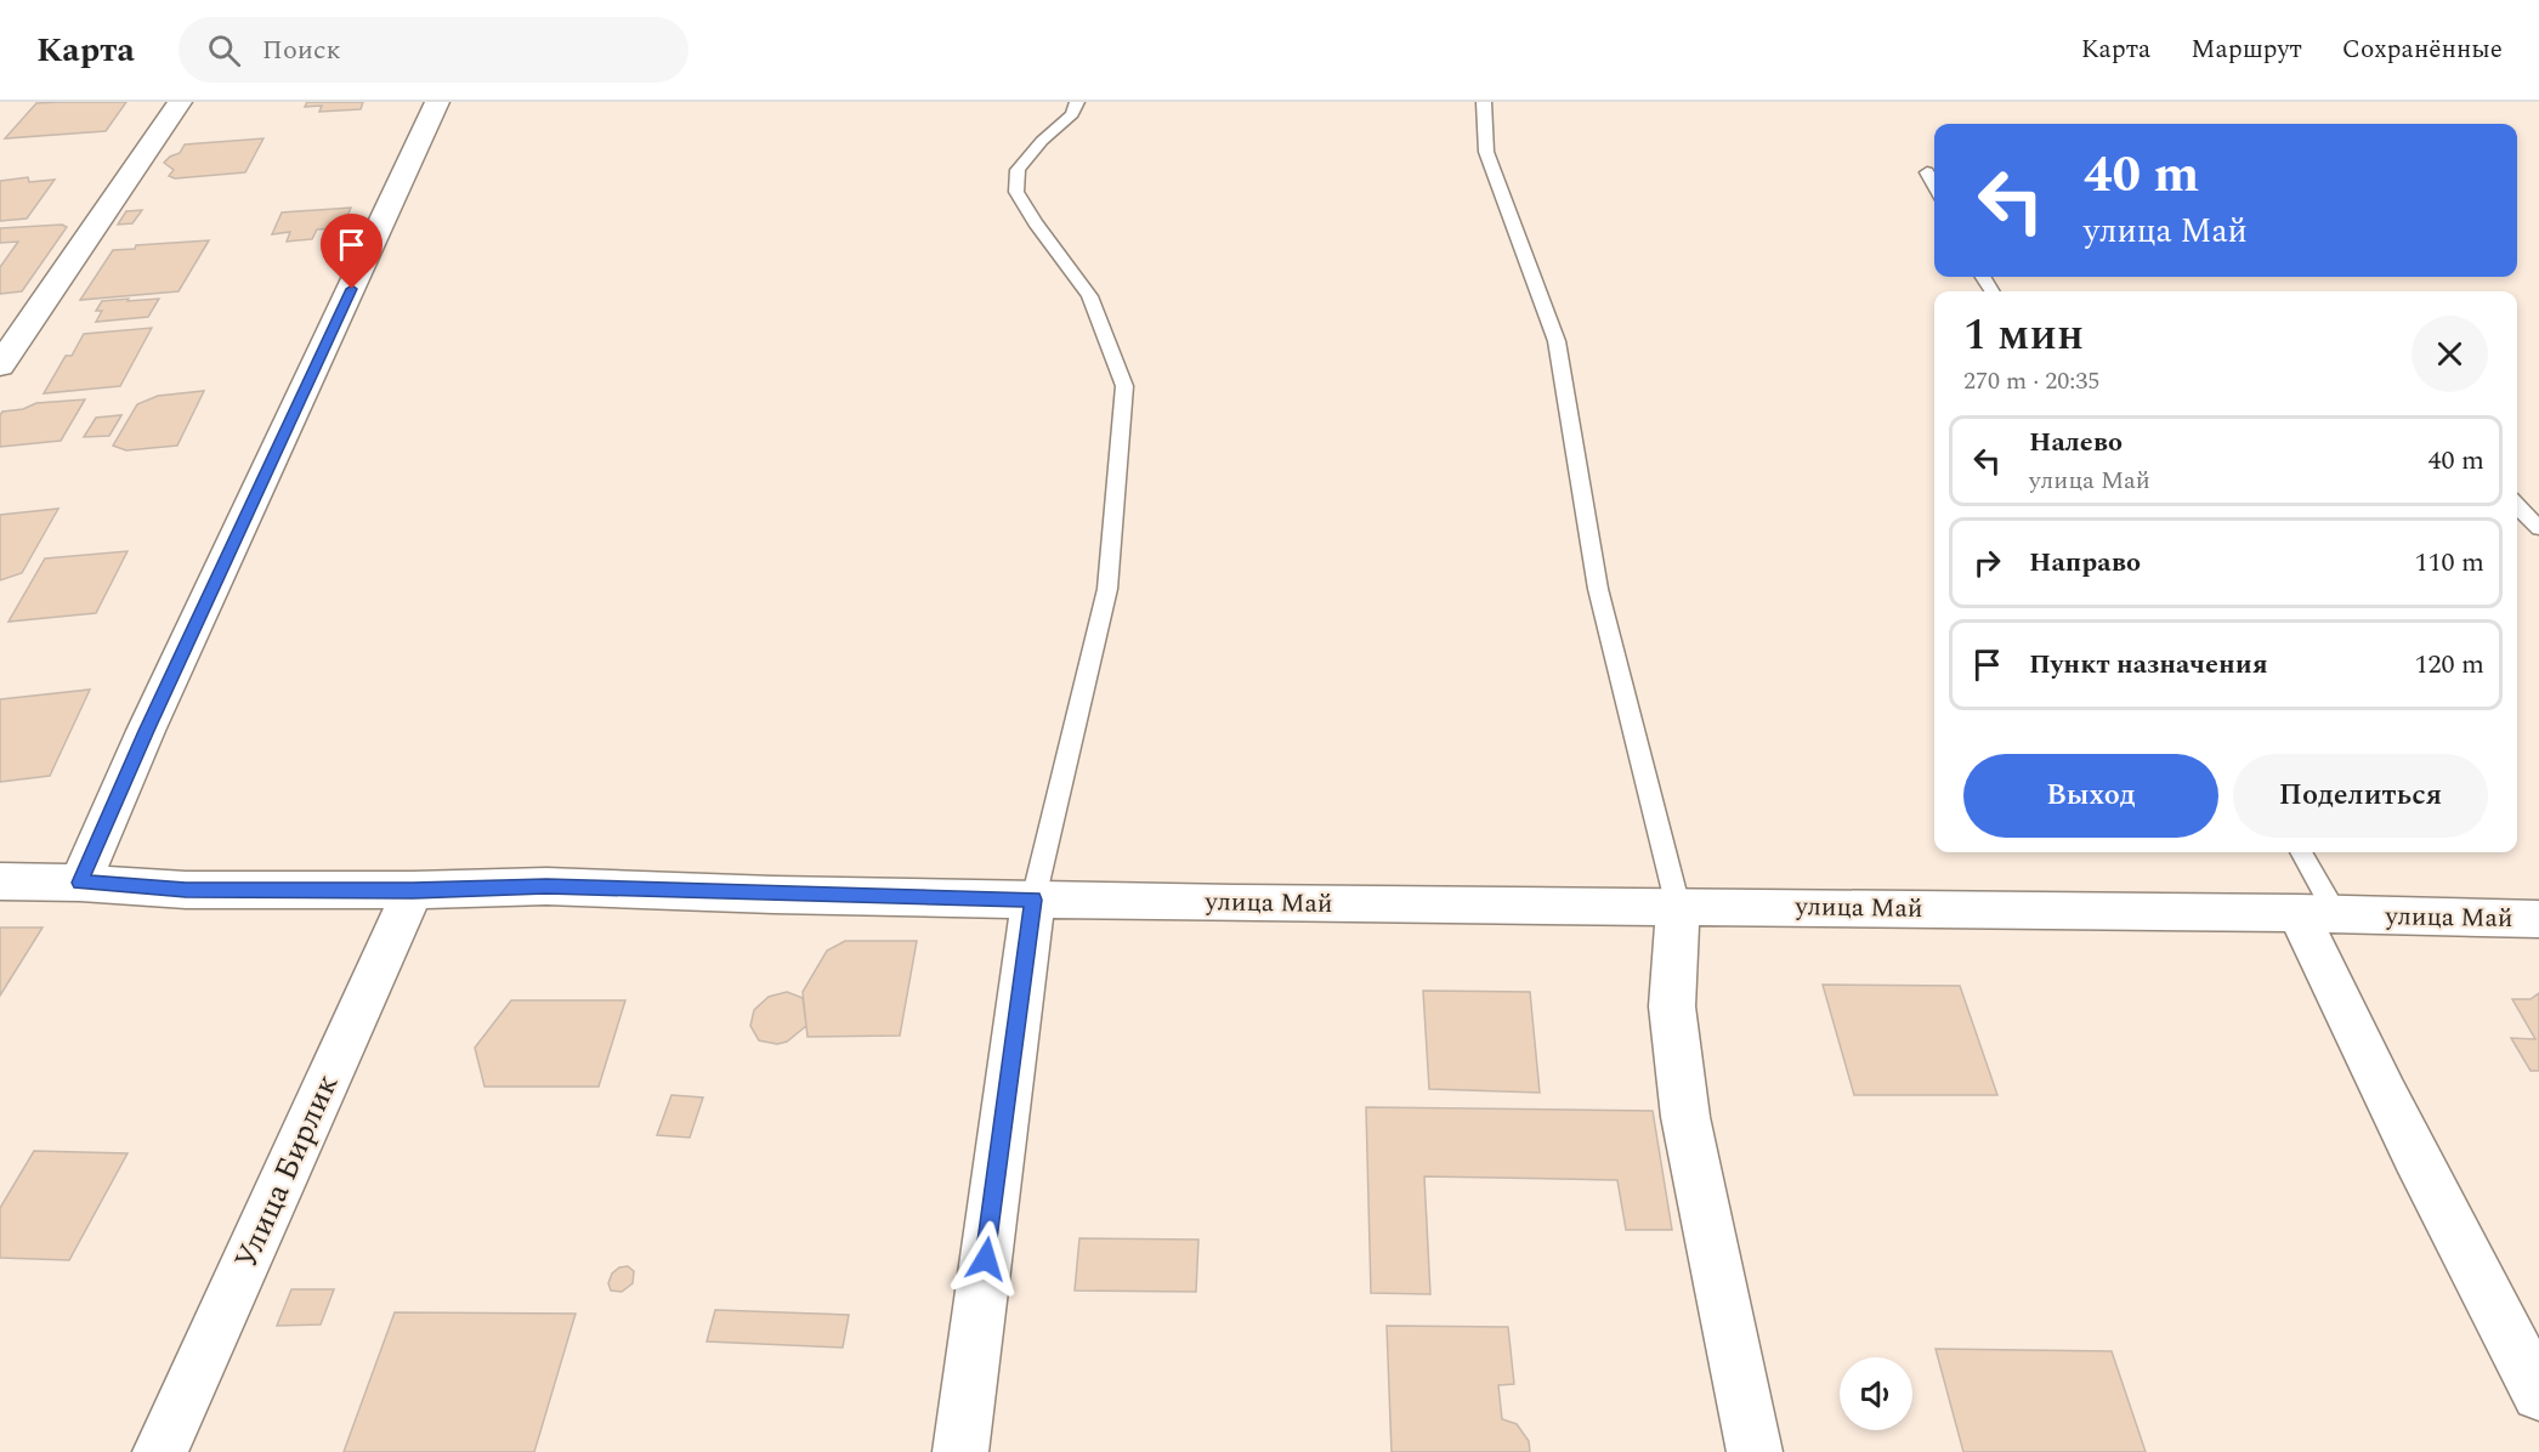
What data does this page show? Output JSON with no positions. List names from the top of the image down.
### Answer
{
  "streets": {
    "street": ["улица Май", "Улица Бирлик"]
  },
  "crossings": [
    ["улица Май", "Улица Бирлик"]
  ],
  "page": {
    "header": "Карта",
    "search": "Поиск",
    "nav": ["Карта", "Маршрут", "Сохранённые"],
    "turn": ["40 m", "улица Май"],
    "heading": ["1 мин", "270 m · 20:35"],
    "list": [
      {
        "name": "Налево",
        "note": "улица Май",
        "value": "40 m"
      },
      {
        "name": "Направо",
        "value": "110 m"
      },
      {
        "name": "Пункт назначения",
        "value": "120 m"
      }
    ],
    "buttons": ["Выход", "Поделиться"]
  }
}
